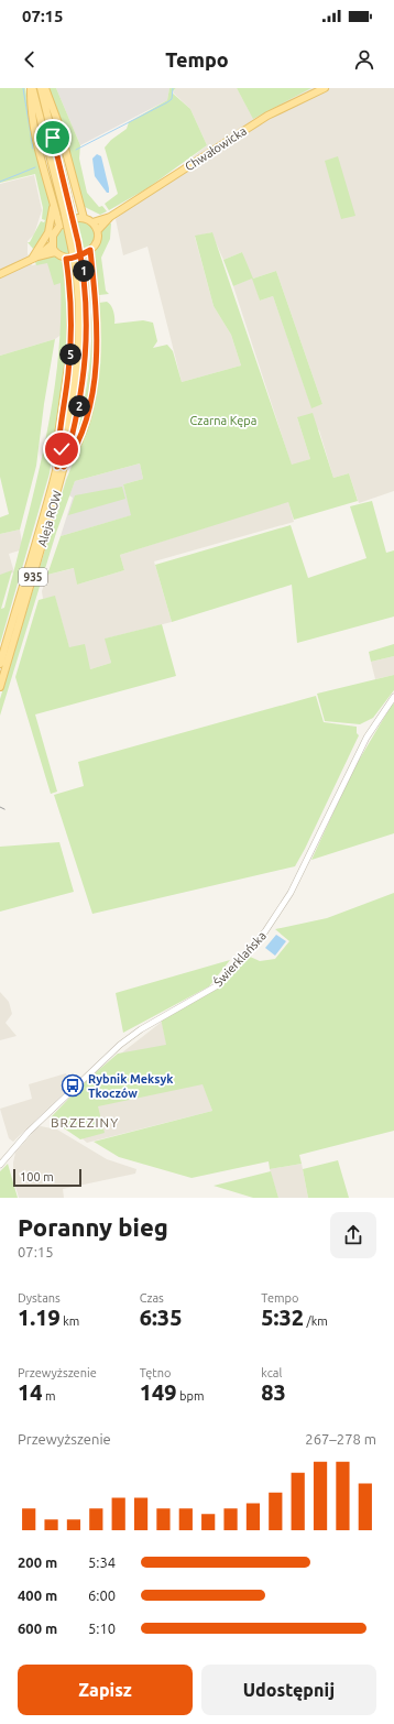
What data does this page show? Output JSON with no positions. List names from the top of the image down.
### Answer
{
  "streets": {
    "main road": ["Chwałowicka", "Aleja ROW", "935"],
    "street": ["Świerklańska"]
  },
  "districts": ["BRZEZINY"],
  "parks": ["Czarna Kępa"],
  "places": {
    "bus stop": ["Rybnik Meksyk Tkoczów"]
  },
  "scale_bar": "100 m",
  "page": {
    "status": "07:15",
    "header": "Tempo",
    "pins": ["1", "5", "2"],
    "scale": "100 m",
    "heading": ["Poranny bieg", "07:15"],
    "stats": [
      ["Dystans", "1.19 km"],
      ["Czas", "6:35"],
      ["Tempo", "5:32 /km"],
      ["Przewyższenie", "14 m"],
      ["Tętno", "149 bpm"],
      ["kcal", "83"]
    ],
    "chart": ["Przewyższenie", "267–278 m"],
    "list": [
      {
        "name": "200 m",
        "note": "5:34"
      },
      {
        "name": "400 m",
        "note": "6:00"
      },
      {
        "name": "600 m",
        "note": "5:10"
      }
    ],
    "buttons": ["Zapisz", "Udostępnij"]
  }
}
